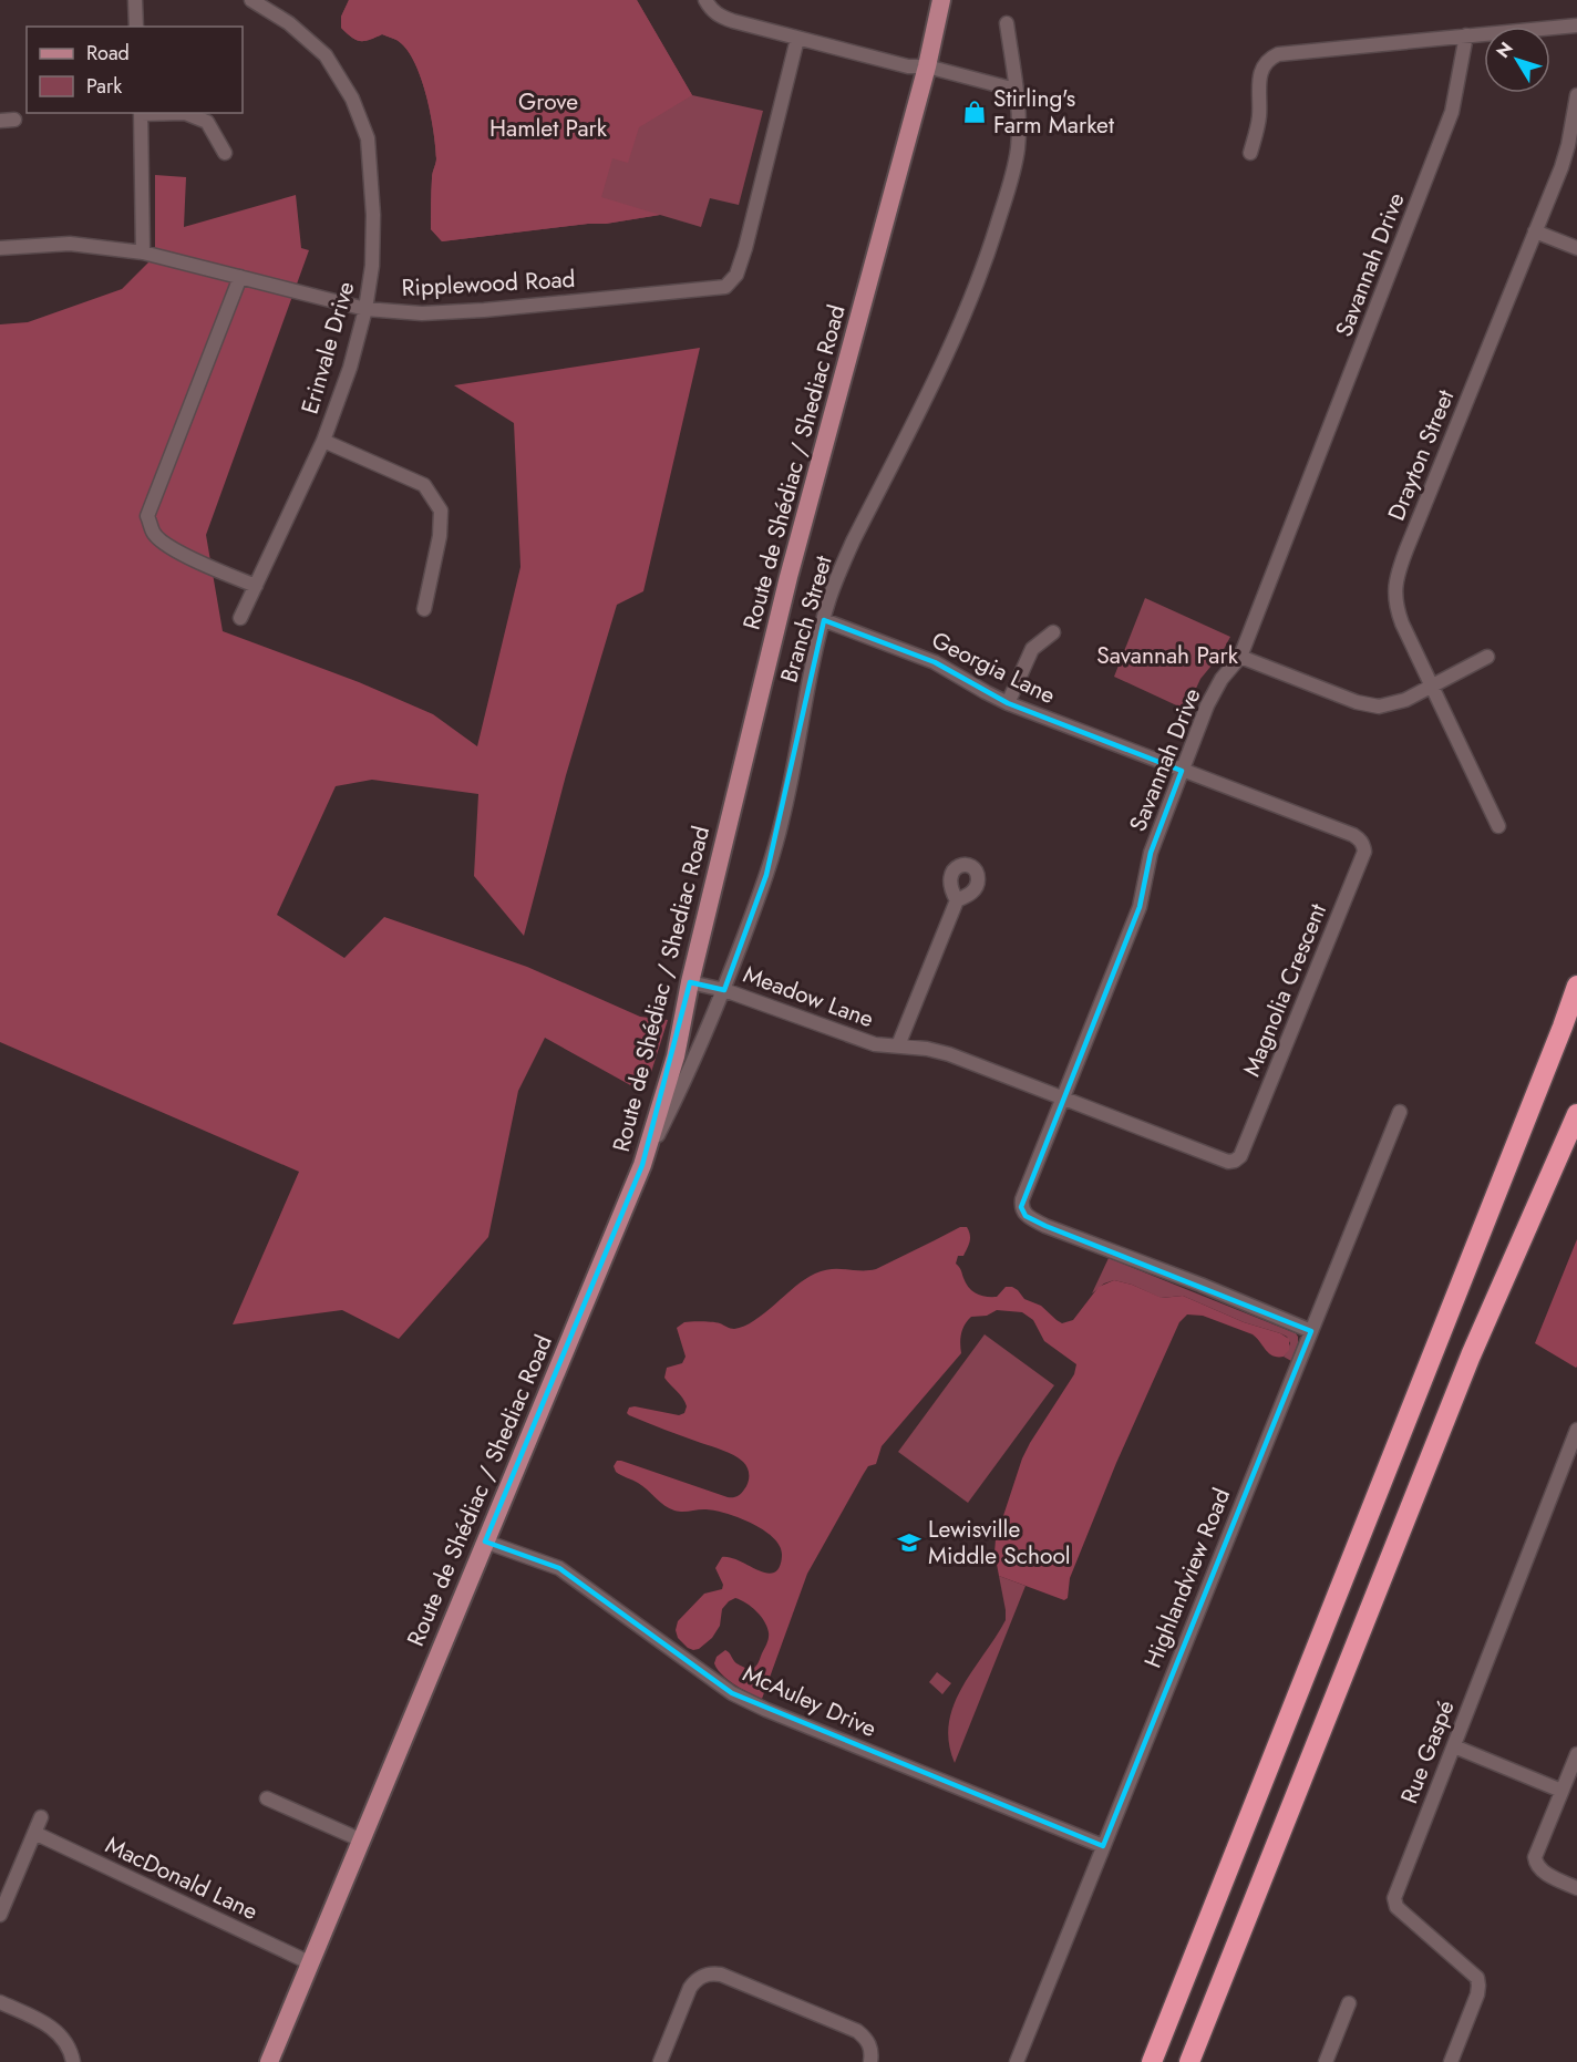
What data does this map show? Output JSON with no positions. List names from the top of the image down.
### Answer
{
  "streets": {
    "main road": ["Route de Shédiac / Shediac Road"],
    "street": [
      "Savannah Drive",
      "Ripplewood Road",
      "Erinvale Drive",
      "Drayton Street",
      "Branch Street",
      "Georgia Lane",
      "Magnolia Crescent",
      "Meadow Lane",
      "Highlandview Road",
      "McAuley Drive",
      "Rue Gaspé",
      "MacDonald Lane"
    ]
  },
  "crossings": [
    ["Savannah Drive", "Georgia Lane"],
    ["Savannah Drive", "Magnolia Crescent"],
    ["Savannah Drive", "Meadow Lane"],
    ["Savannah Drive", "Highlandview Road"],
    ["Ripplewood Road", "Erinvale Drive"],
    ["Route de Shédiac / Shediac Road", "Branch Street"],
    ["Route de Shédiac / Shediac Road", "Meadow Lane"],
    ["Route de Shédiac / Shediac Road", "McAuley Drive"],
    ["Route de Shédiac / Shediac Road", "MacDonald Lane"],
    ["Branch Street", "Georgia Lane"],
    ["Branch Street", "Meadow Lane"],
    ["Georgia Lane", "Magnolia Crescent"],
    ["Magnolia Crescent", "Meadow Lane"],
    ["Highlandview Road", "McAuley Drive"]
  ],
  "parks": ["Grove Hamlet Park", "Savannah Park"],
  "places": {
    "shop": ["Stirling's Farm Market"],
    "school or university": ["Lewisville Middle School"]
  },
  "legend": ["Road", "Park"],
  "north": "top left"
}
